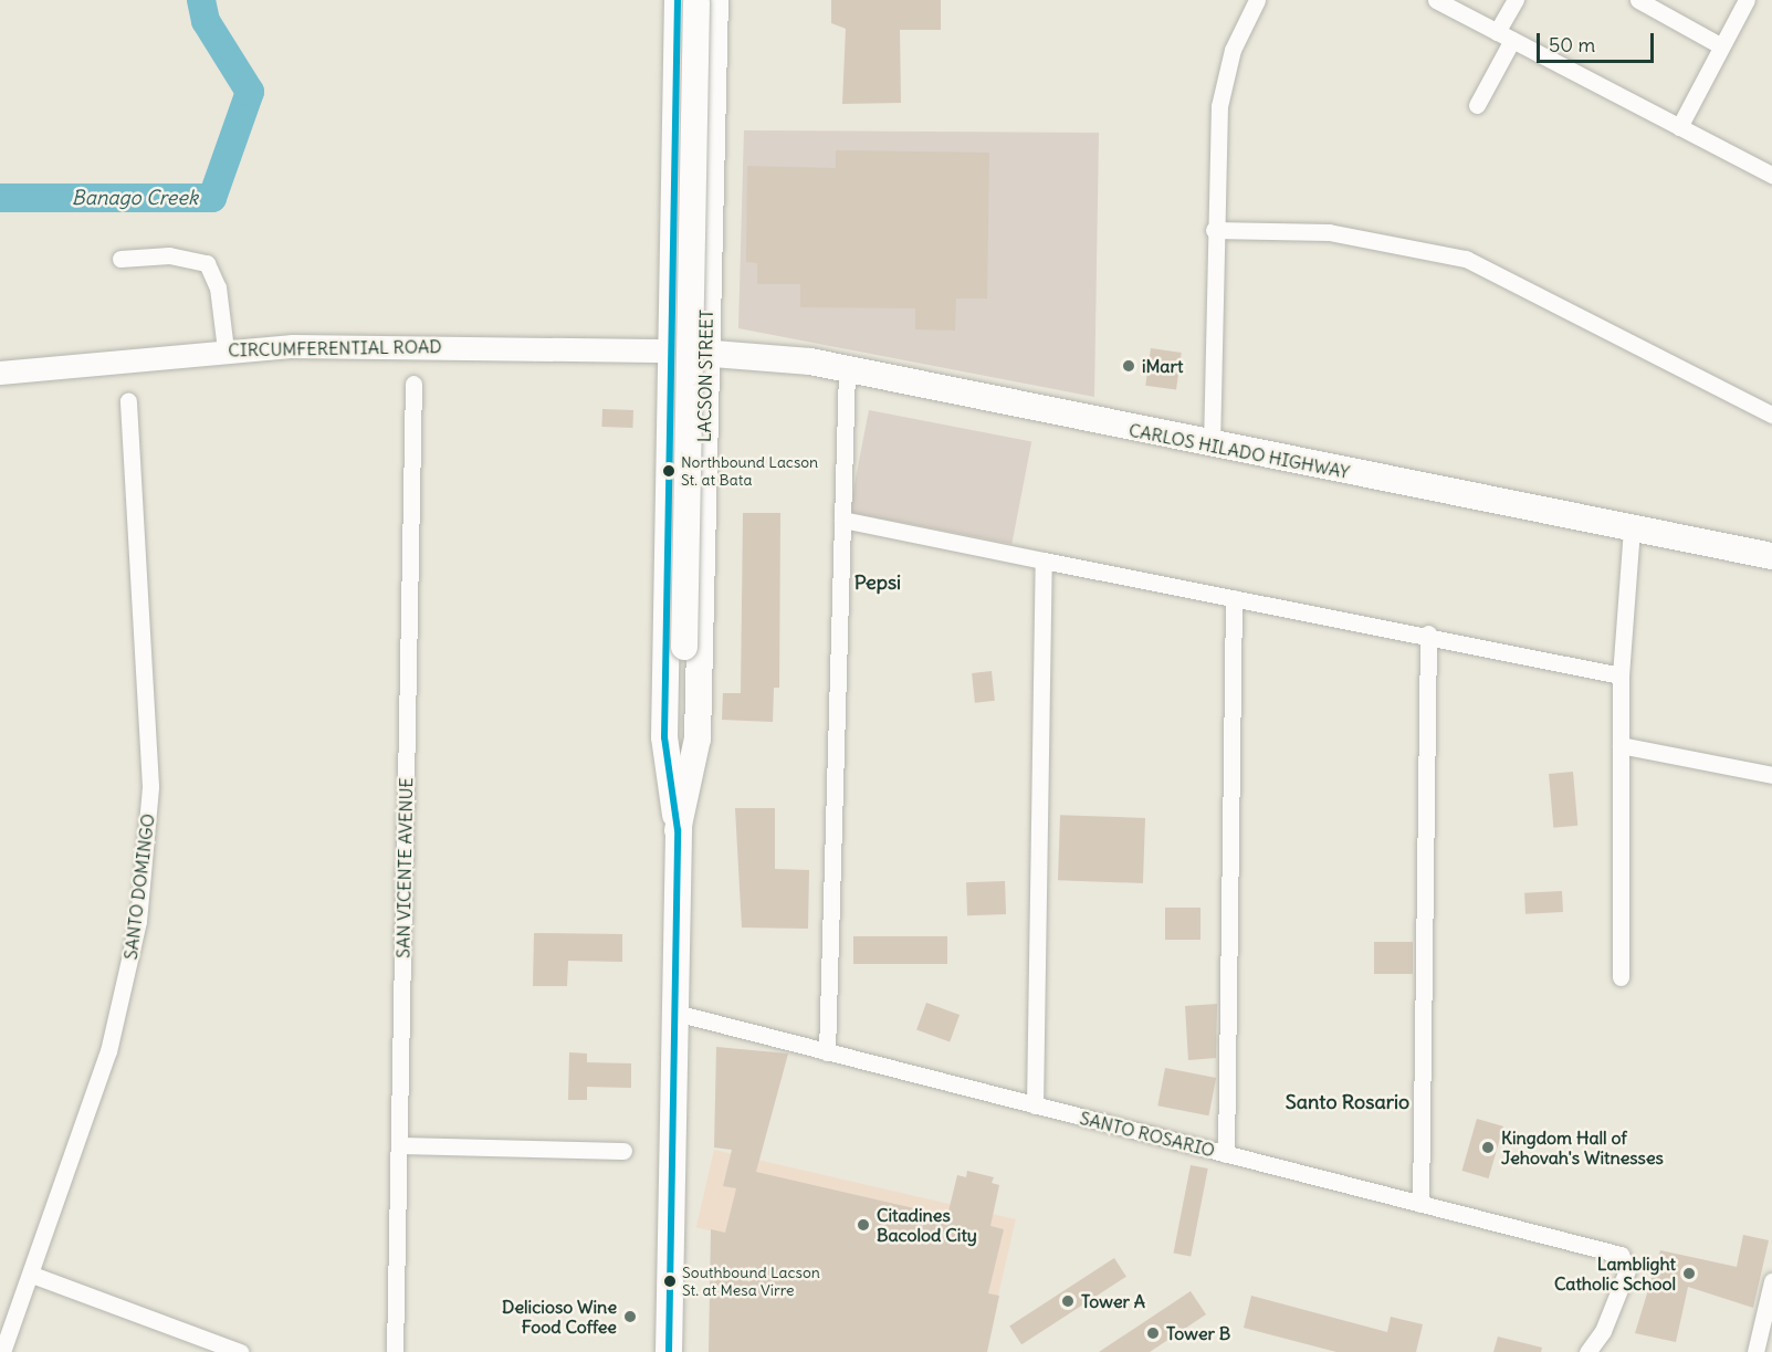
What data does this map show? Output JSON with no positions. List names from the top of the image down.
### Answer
{
  "streets": {
    "main road": ["CIRCUMFERENTIAL ROAD", "LACSON STREET", "CARLOS HILADO HIGHWAY"],
    "street": ["SAN VICENTE AVENUE", "SANTO DOMINGO", "SANTO ROSARIO"]
  },
  "crossings": [
    ["CIRCUMFERENTIAL ROAD", "LACSON STREET"],
    ["CIRCUMFERENTIAL ROAD", "CARLOS HILADO HIGHWAY"],
    ["LACSON STREET", "CARLOS HILADO HIGHWAY"],
    ["LACSON STREET", "SANTO ROSARIO"]
  ],
  "districts": ["Pepsi", "Santo Rosario"],
  "water": ["Banago Creek"],
  "places": [
    "iMart",
    "Northbound Lacson St. at Bata",
    "Kingdom Hall of Jehovah's Witnesses",
    "Citadines Bacolod City",
    "Lamblight Catholic School",
    "Southbound Lacson St. at Mesa Virre",
    "Tower A",
    "Delicioso Wine Food Coffee",
    "Tower B"
  ],
  "scale_bar": "50 m"
}
